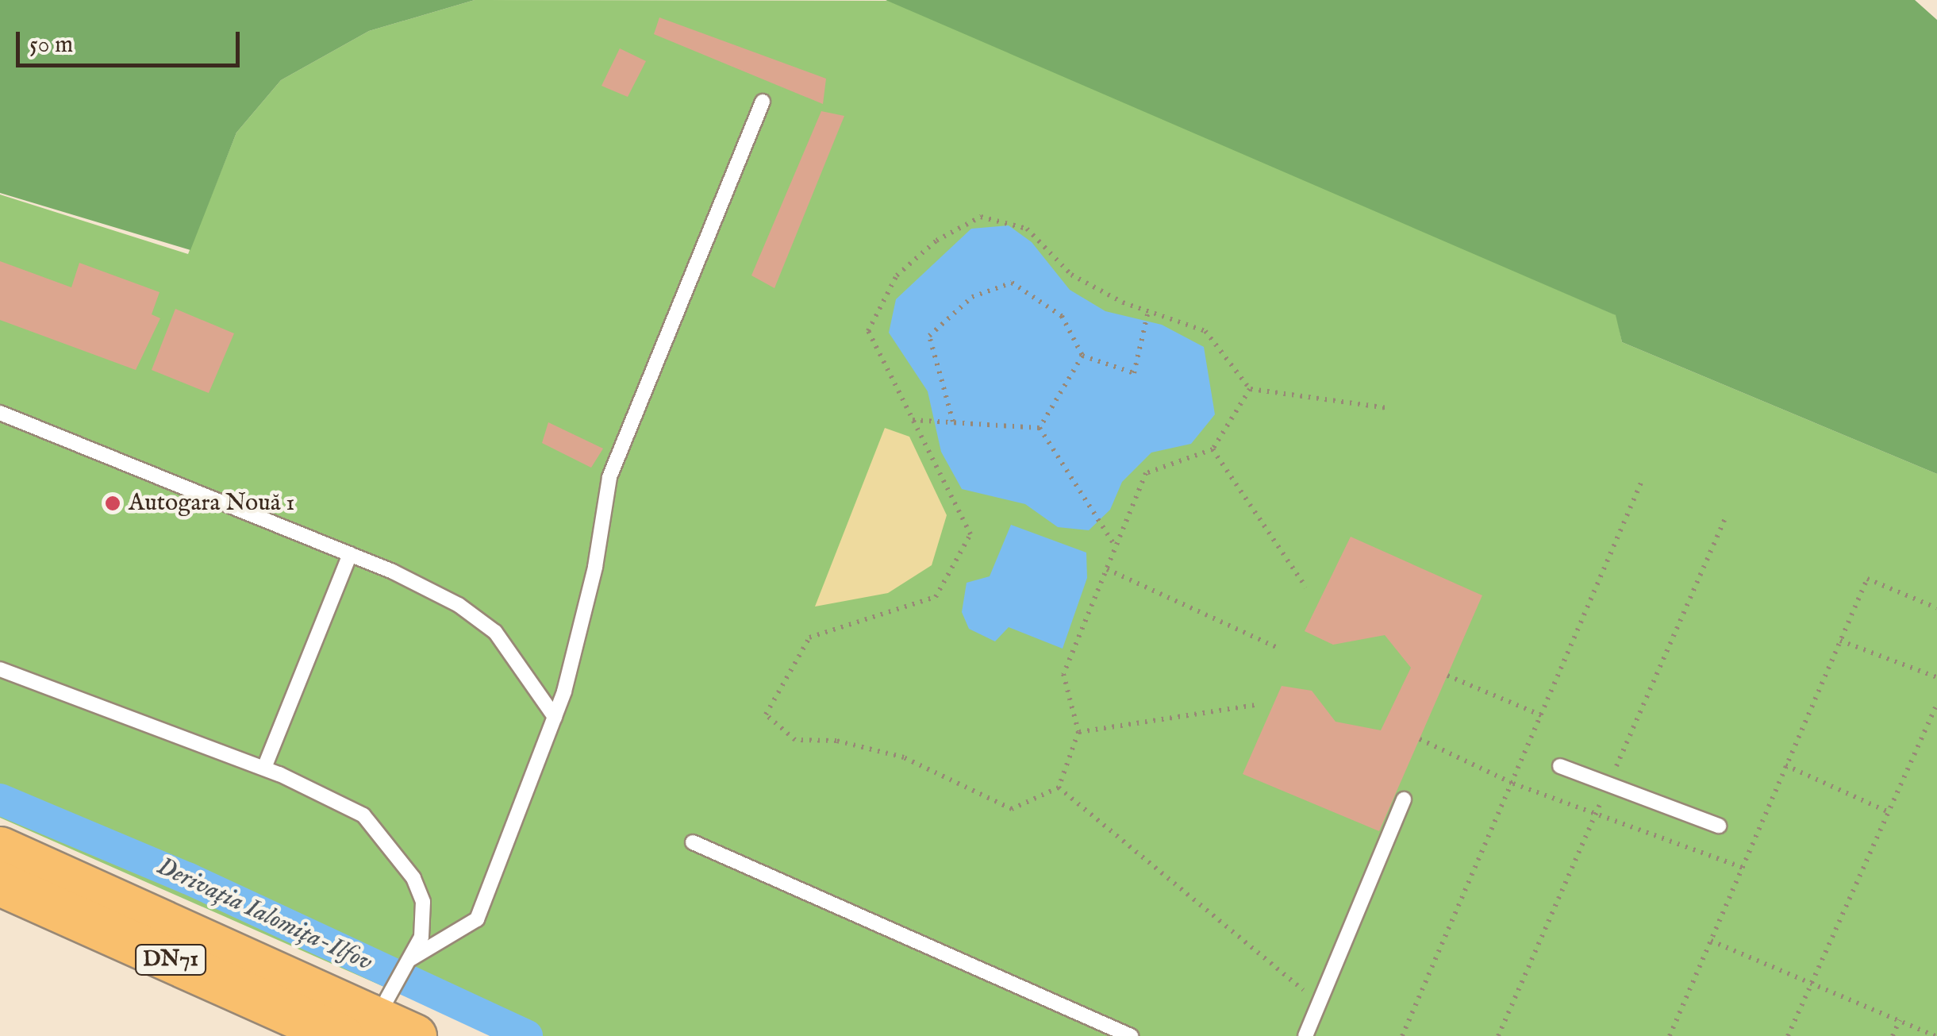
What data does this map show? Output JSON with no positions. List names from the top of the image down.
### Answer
{
  "streets": {
    "main road": ["DN71"]
  },
  "water": ["Derivația Ialomița-Ilfov"],
  "places": ["Autogara Nouă 1"],
  "scale_bar": "50 m"
}
